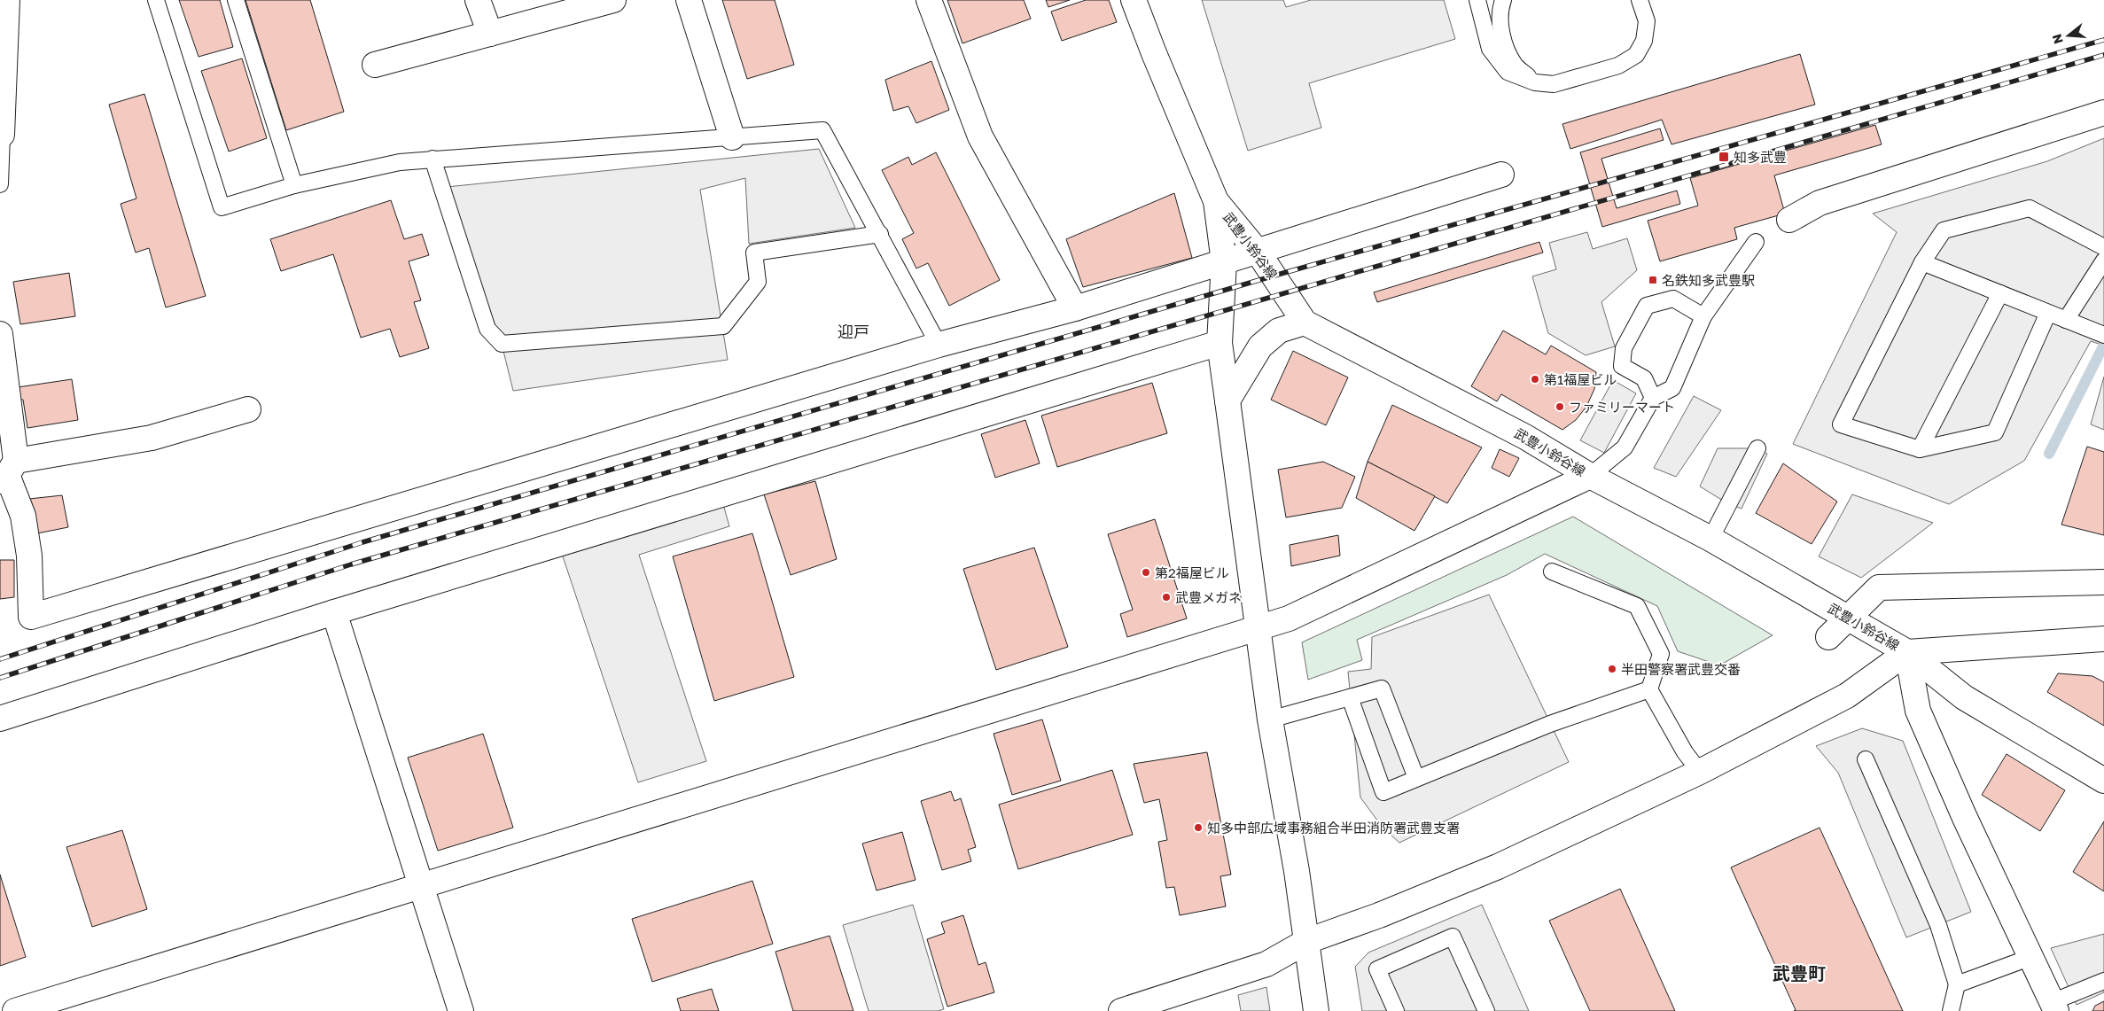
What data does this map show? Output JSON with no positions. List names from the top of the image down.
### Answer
{
  "streets": {
    "street": ["武豊小鈴谷線"]
  },
  "districts": ["迎戸", "武豊町"],
  "places": {
    "transit": ["知多武豊", "名鉄知多武豊駅"],
    "other": [
      "第1福屋ビル",
      "ファミリーマート",
      "第2福屋ビル",
      "武豊メガネ",
      "半田警察署武豊交番",
      "知多中部広域事務組合半田消防署武豊支署"
    ]
  },
  "north": "left"
}
